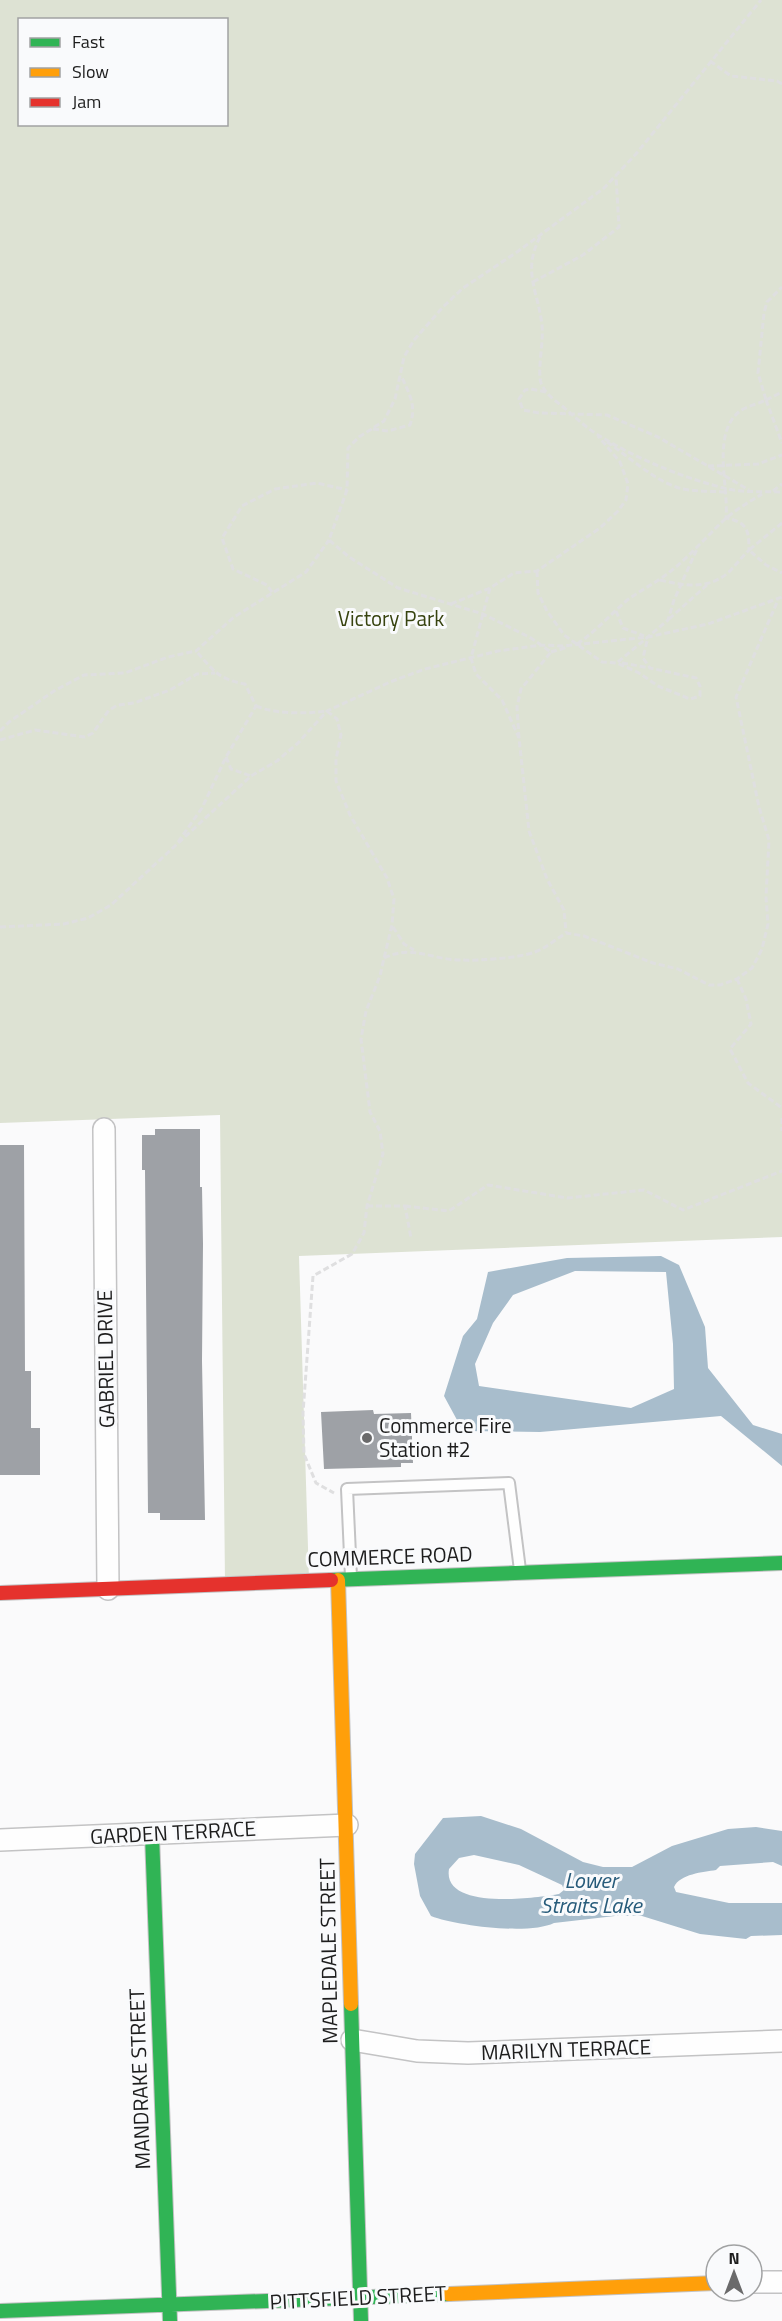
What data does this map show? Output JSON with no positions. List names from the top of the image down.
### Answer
{
  "streets": {
    "street": [
      "GABRIEL DRIVE",
      "COMMERCE ROAD",
      "GARDEN TERRACE",
      "MAPLEDALE STREET",
      "MARILYN TERRACE",
      "MANDRAKE STREET",
      "PITTSFIELD STREET"
    ]
  },
  "crossings": [
    ["GABRIEL DRIVE", "COMMERCE ROAD"],
    ["COMMERCE ROAD", "MAPLEDALE STREET"],
    ["GARDEN TERRACE", "MAPLEDALE STREET"],
    ["GARDEN TERRACE", "MANDRAKE STREET"],
    ["MAPLEDALE STREET", "MARILYN TERRACE"],
    ["MAPLEDALE STREET", "PITTSFIELD STREET"],
    ["MANDRAKE STREET", "PITTSFIELD STREET"]
  ],
  "water": ["Lower Straits Lake"],
  "parks": ["Victory Park"],
  "places": ["Commerce Fire Station #2"],
  "legend": ["Fast", "Slow", "Jam"],
  "north": "top"
}
